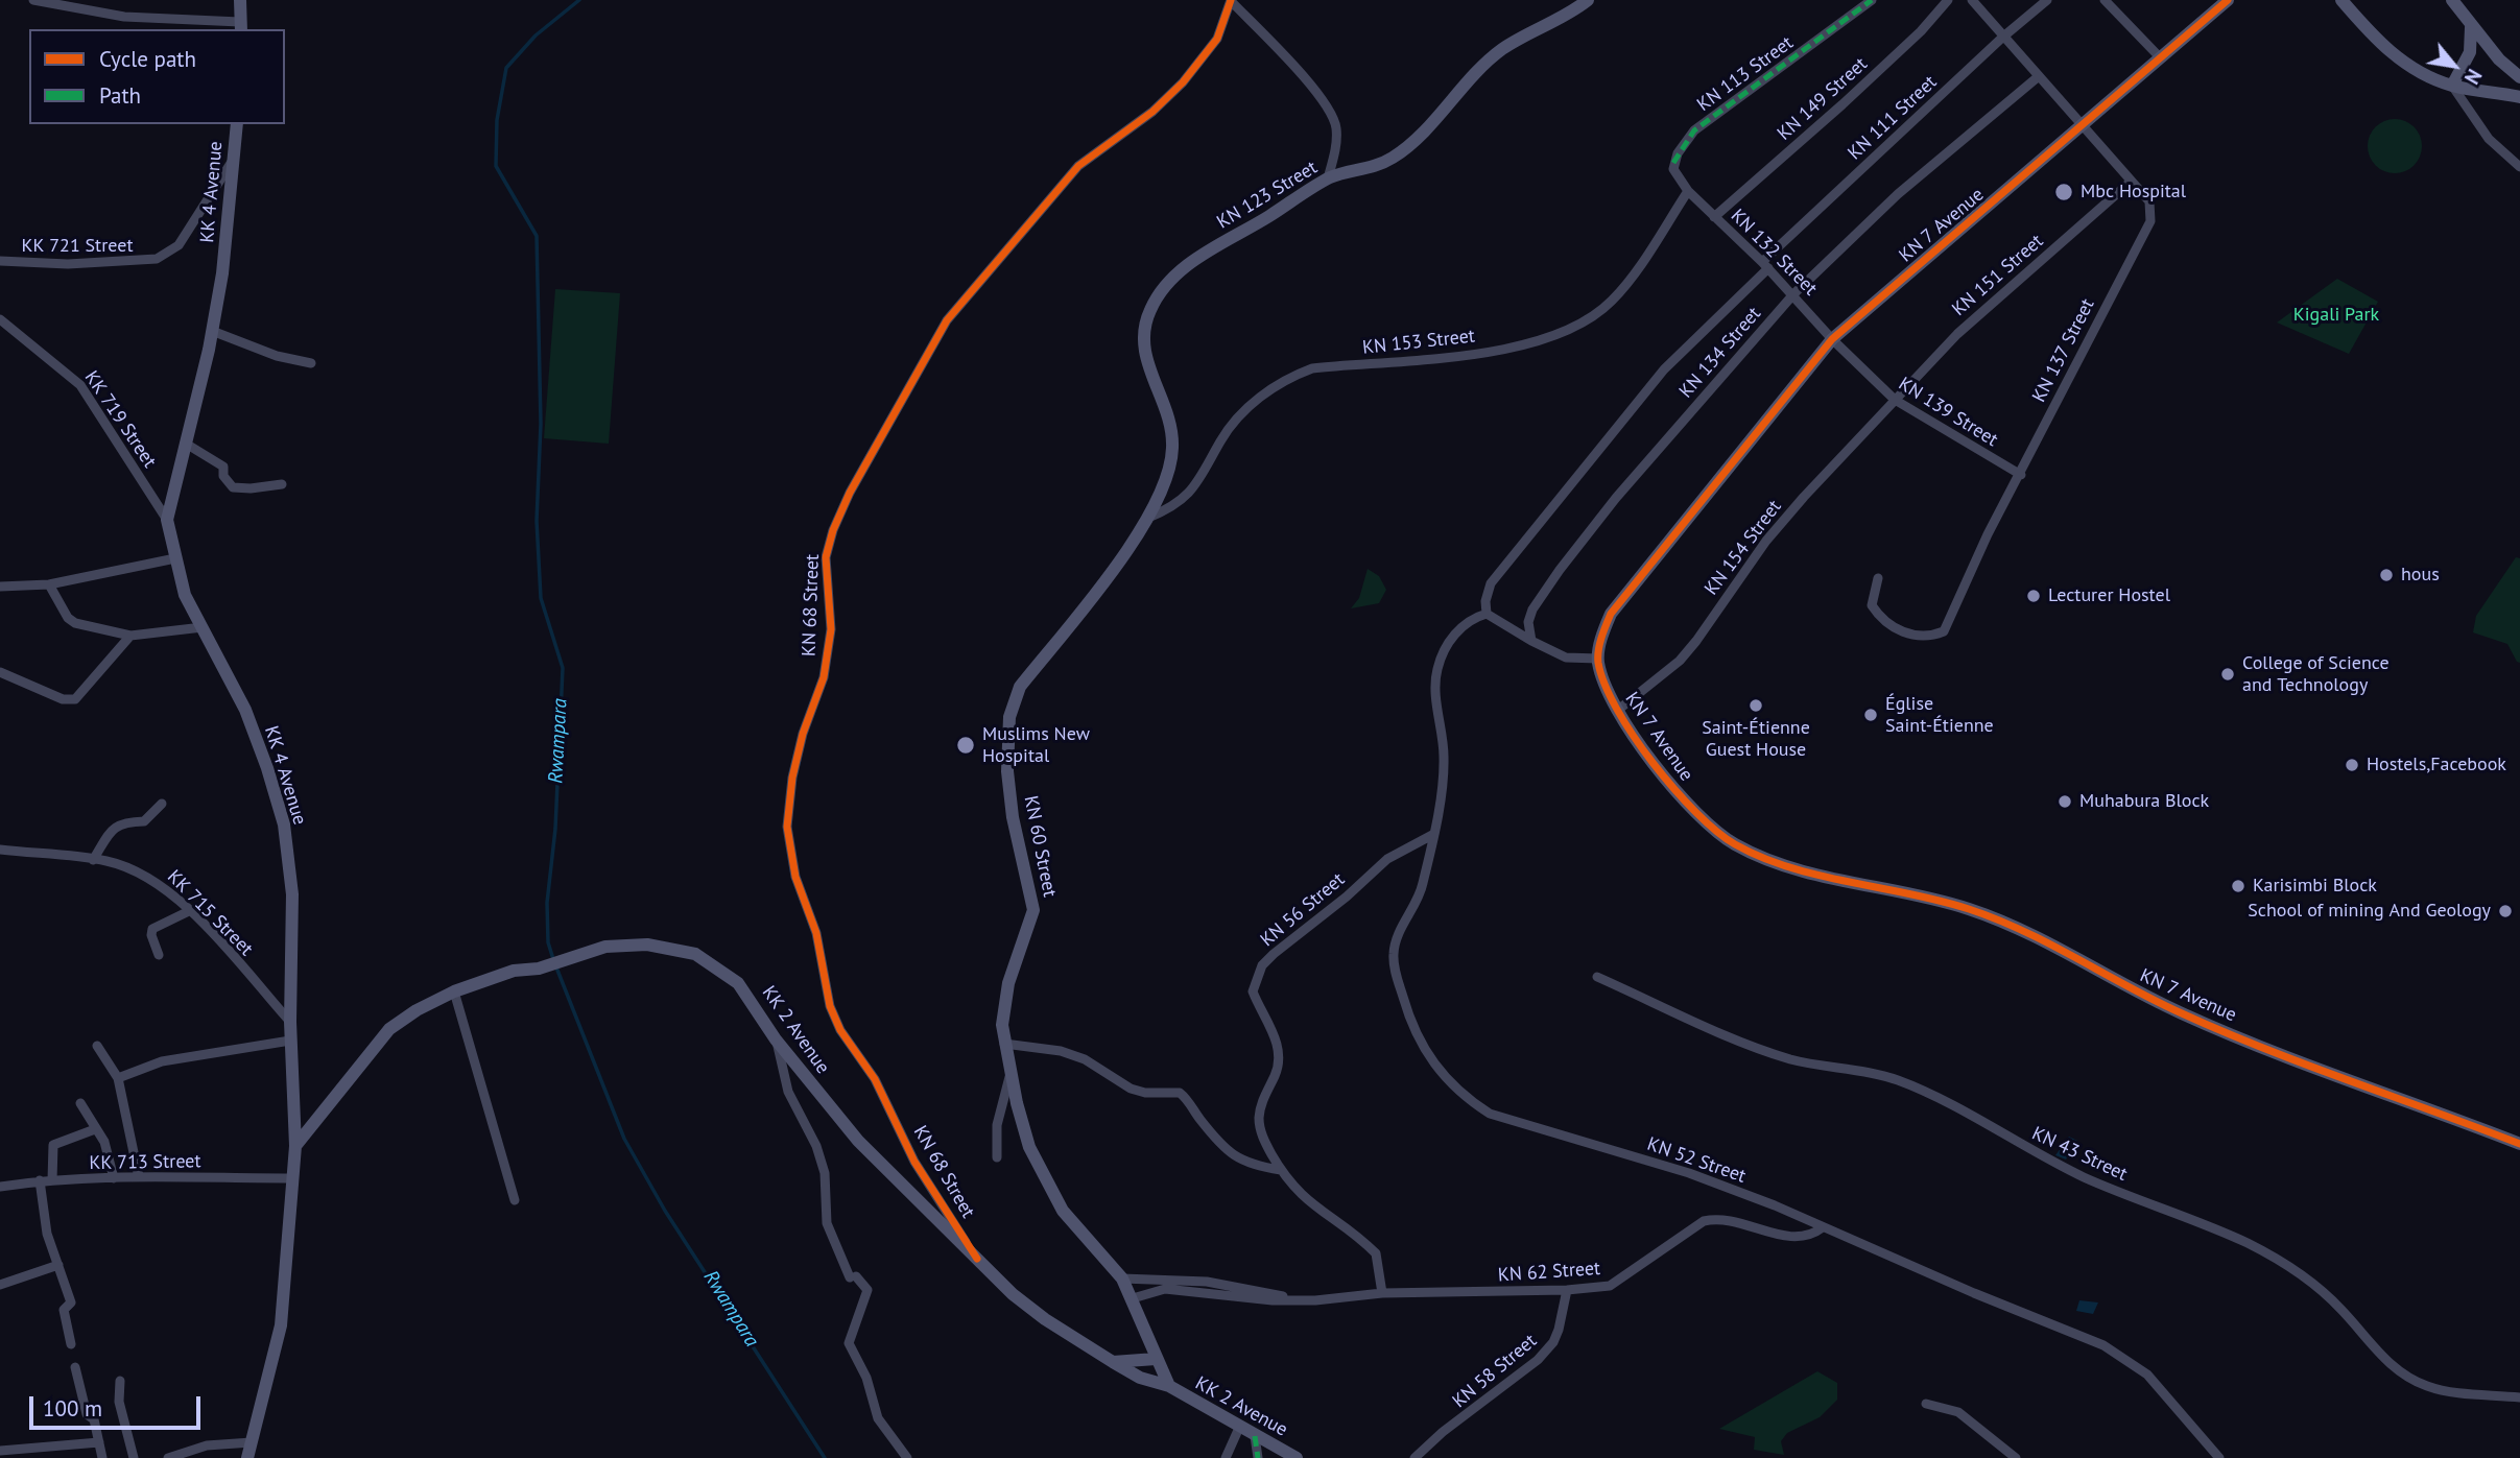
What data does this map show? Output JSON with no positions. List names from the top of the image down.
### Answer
{
  "streets": {
    "main road": [
      "KK 4 Avenue",
      "KN 123 Street",
      "KN 7 Avenue",
      "KN 60 Street",
      "KK 2 Avenue"
    ],
    "street": [
      "KN 113 Street",
      "KN 149 Street",
      "KN 111 Street",
      "KK 721 Street",
      "KN 132 Street",
      "KN 151 Street",
      "KN 153 Street",
      "KN 137 Street",
      "KN 134 Street",
      "KN 139 Street",
      "KK 719 Street",
      "KN 154 Street",
      "KN 68 Street",
      "KN 56 Street",
      "KK 715 Street",
      "KN 43 Street",
      "KN 52 Street",
      "KK 713 Street",
      "KN 62 Street",
      "KN 58 Street"
    ]
  },
  "crossings": [
    ["KN 113 Street", "KN 132 Street"],
    ["KN 113 Street", "KN 153 Street"],
    ["KN 149 Street", "KN 132 Street"],
    ["KN 111 Street", "KN 132 Street"],
    ["KN 111 Street", "KN 137 Street"],
    ["KN 111 Street", "KN 52 Street"],
    ["KK 4 Avenue", "KK 721 Street"],
    ["KK 4 Avenue", "KK 719 Street"],
    ["KK 4 Avenue", "KK 715 Street"],
    ["KK 4 Avenue", "KK 2 Avenue"],
    ["KK 4 Avenue", "KK 713 Street"],
    ["KN 123 Street", "KN 60 Street"],
    ["KN 7 Avenue", "KN 132 Street"],
    ["KN 7 Avenue", "KN 137 Street"],
    ["KN 7 Avenue", "KN 139 Street"],
    ["KN 7 Avenue", "KN 154 Street"],
    ["KN 132 Street", "KN 153 Street"],
    ["KN 132 Street", "KN 134 Street"],
    ["KN 132 Street", "KN 139 Street"],
    ["KN 151 Street", "KN 137 Street"],
    ["KN 151 Street", "KN 139 Street"],
    ["KN 151 Street", "KN 154 Street"],
    ["KN 153 Street", "KN 60 Street"],
    ["KN 137 Street", "KN 134 Street"],
    ["KN 137 Street", "KN 139 Street"],
    ["KN 139 Street", "KN 154 Street"],
    ["KN 68 Street", "KK 2 Avenue"],
    ["KN 60 Street", "KK 2 Avenue"],
    ["KN 60 Street", "KN 62 Street"],
    ["KN 56 Street", "KN 52 Street"],
    ["KN 56 Street", "KN 62 Street"],
    ["KN 52 Street", "KN 62 Street"],
    ["KN 62 Street", "KN 58 Street"]
  ],
  "water": ["Rwampara"],
  "parks": ["Kigali Park"],
  "places": [
    "Mbc Hospital",
    "hous",
    "Lecturer Hostel",
    "College of Science and Technology",
    "Saint-Étienne Guest House",
    "Église Saint-Étienne",
    "Muslims New Hospital",
    "Hostels,Facebook",
    "Muhabura Block",
    "Karisimbi Block",
    "School of mining And Geology"
  ],
  "legend": ["Cycle path", "Path"],
  "scale_bar": "100 m",
  "north": "bottom right"
}
